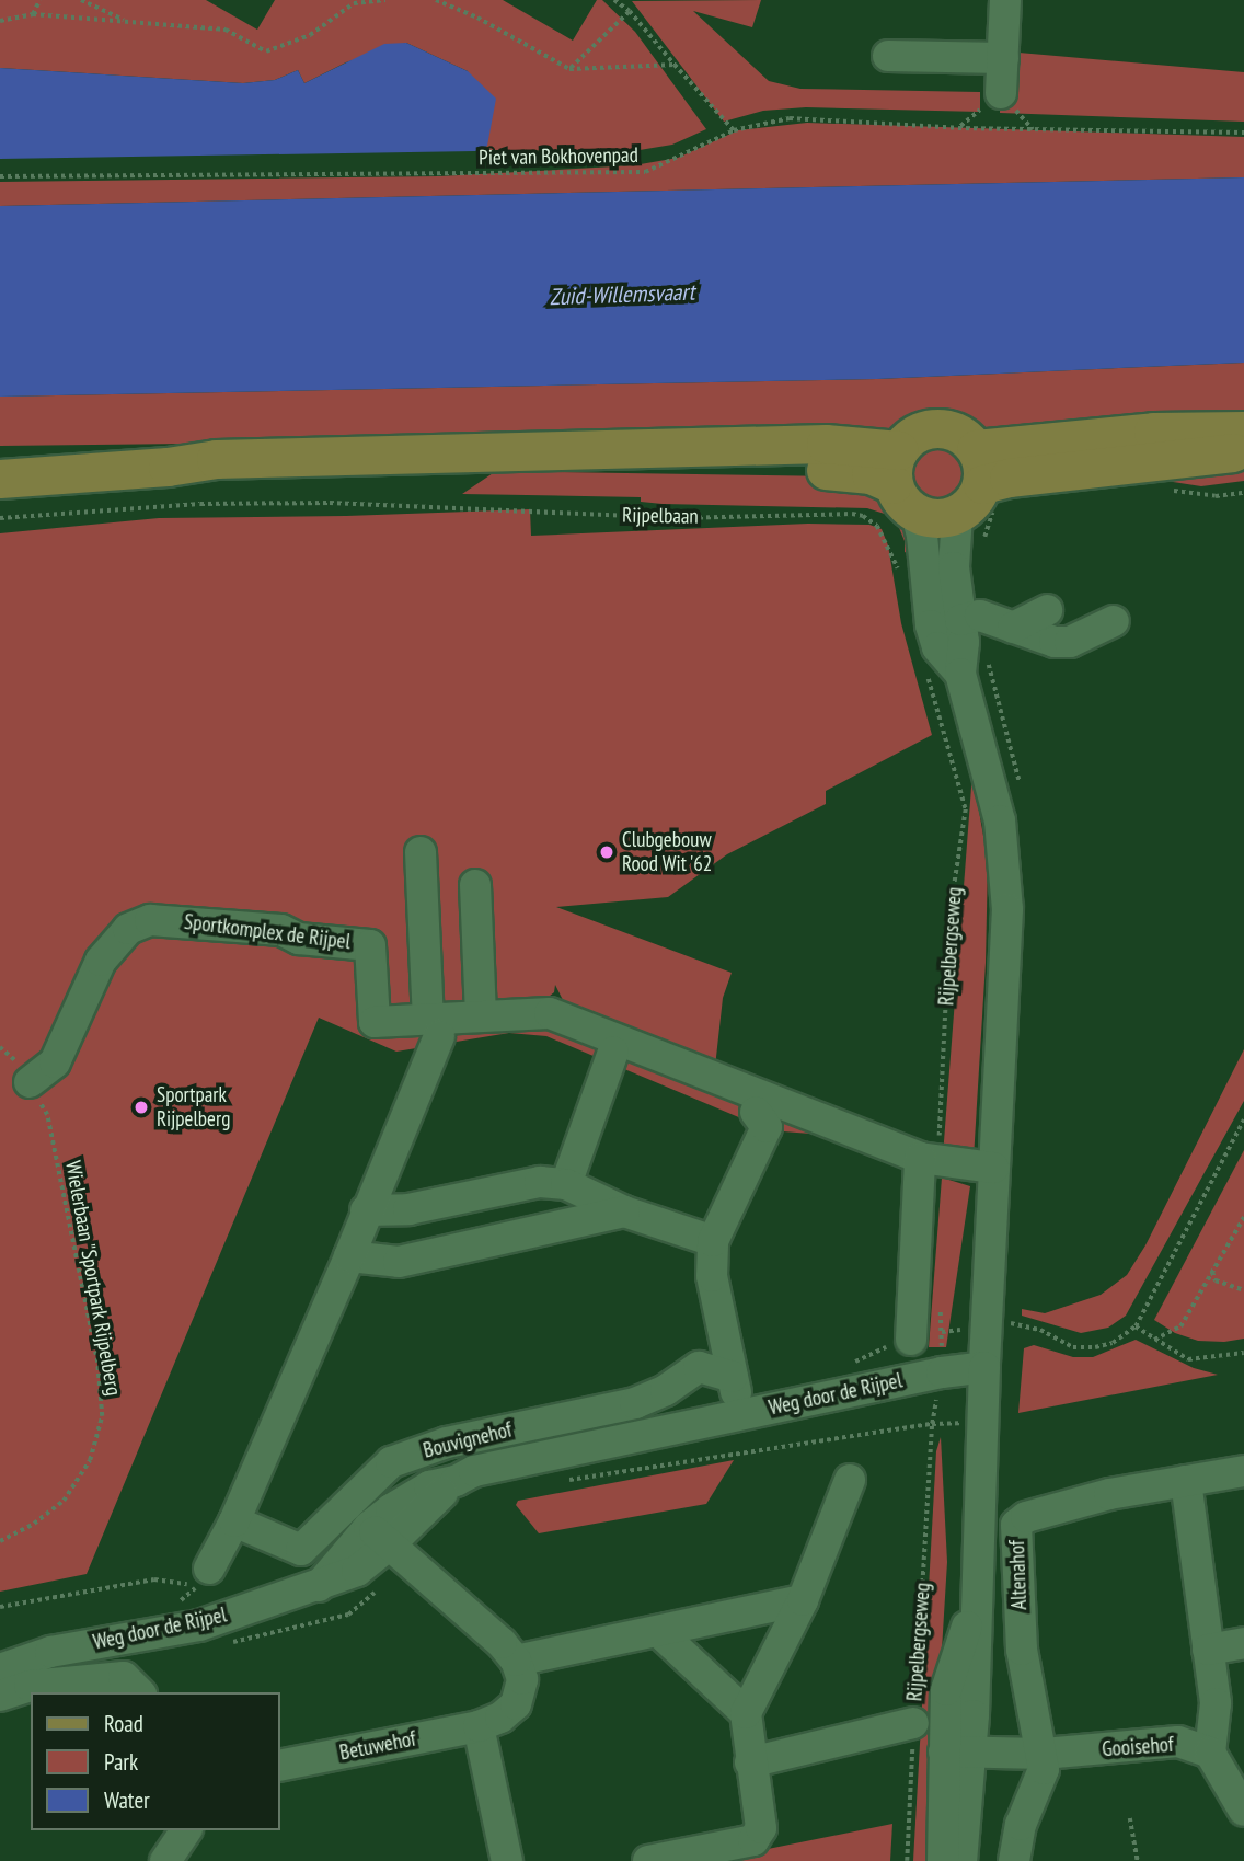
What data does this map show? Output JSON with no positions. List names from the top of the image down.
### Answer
{
  "streets": {
    "street": [
      "Sportkomplex de Rijpel",
      "Weg door de Rijpel",
      "Bouvignehof",
      "Altenahof",
      "Betuwehof",
      "Gooisehof"
    ],
    "path": [
      "Piet van Bokhovenpad",
      "Rijpelbaan",
      "Rijpelbergseweg",
      "Wielerbaan \"Sportpark Rijpelberg"
    ]
  },
  "crossings": [
    ["Sportkomplex de Rijpel", "Rijpelbergseweg"],
    ["Rijpelbergseweg", "Weg door de Rijpel"],
    ["Altenahof", "Gooisehof"]
  ],
  "water": ["Zuid-Willemsvaart"],
  "places": ["Clubgebouw Rood Wit '62", "Sportpark Rijpelberg"],
  "legend": ["Road", "Park", "Water"]
}
